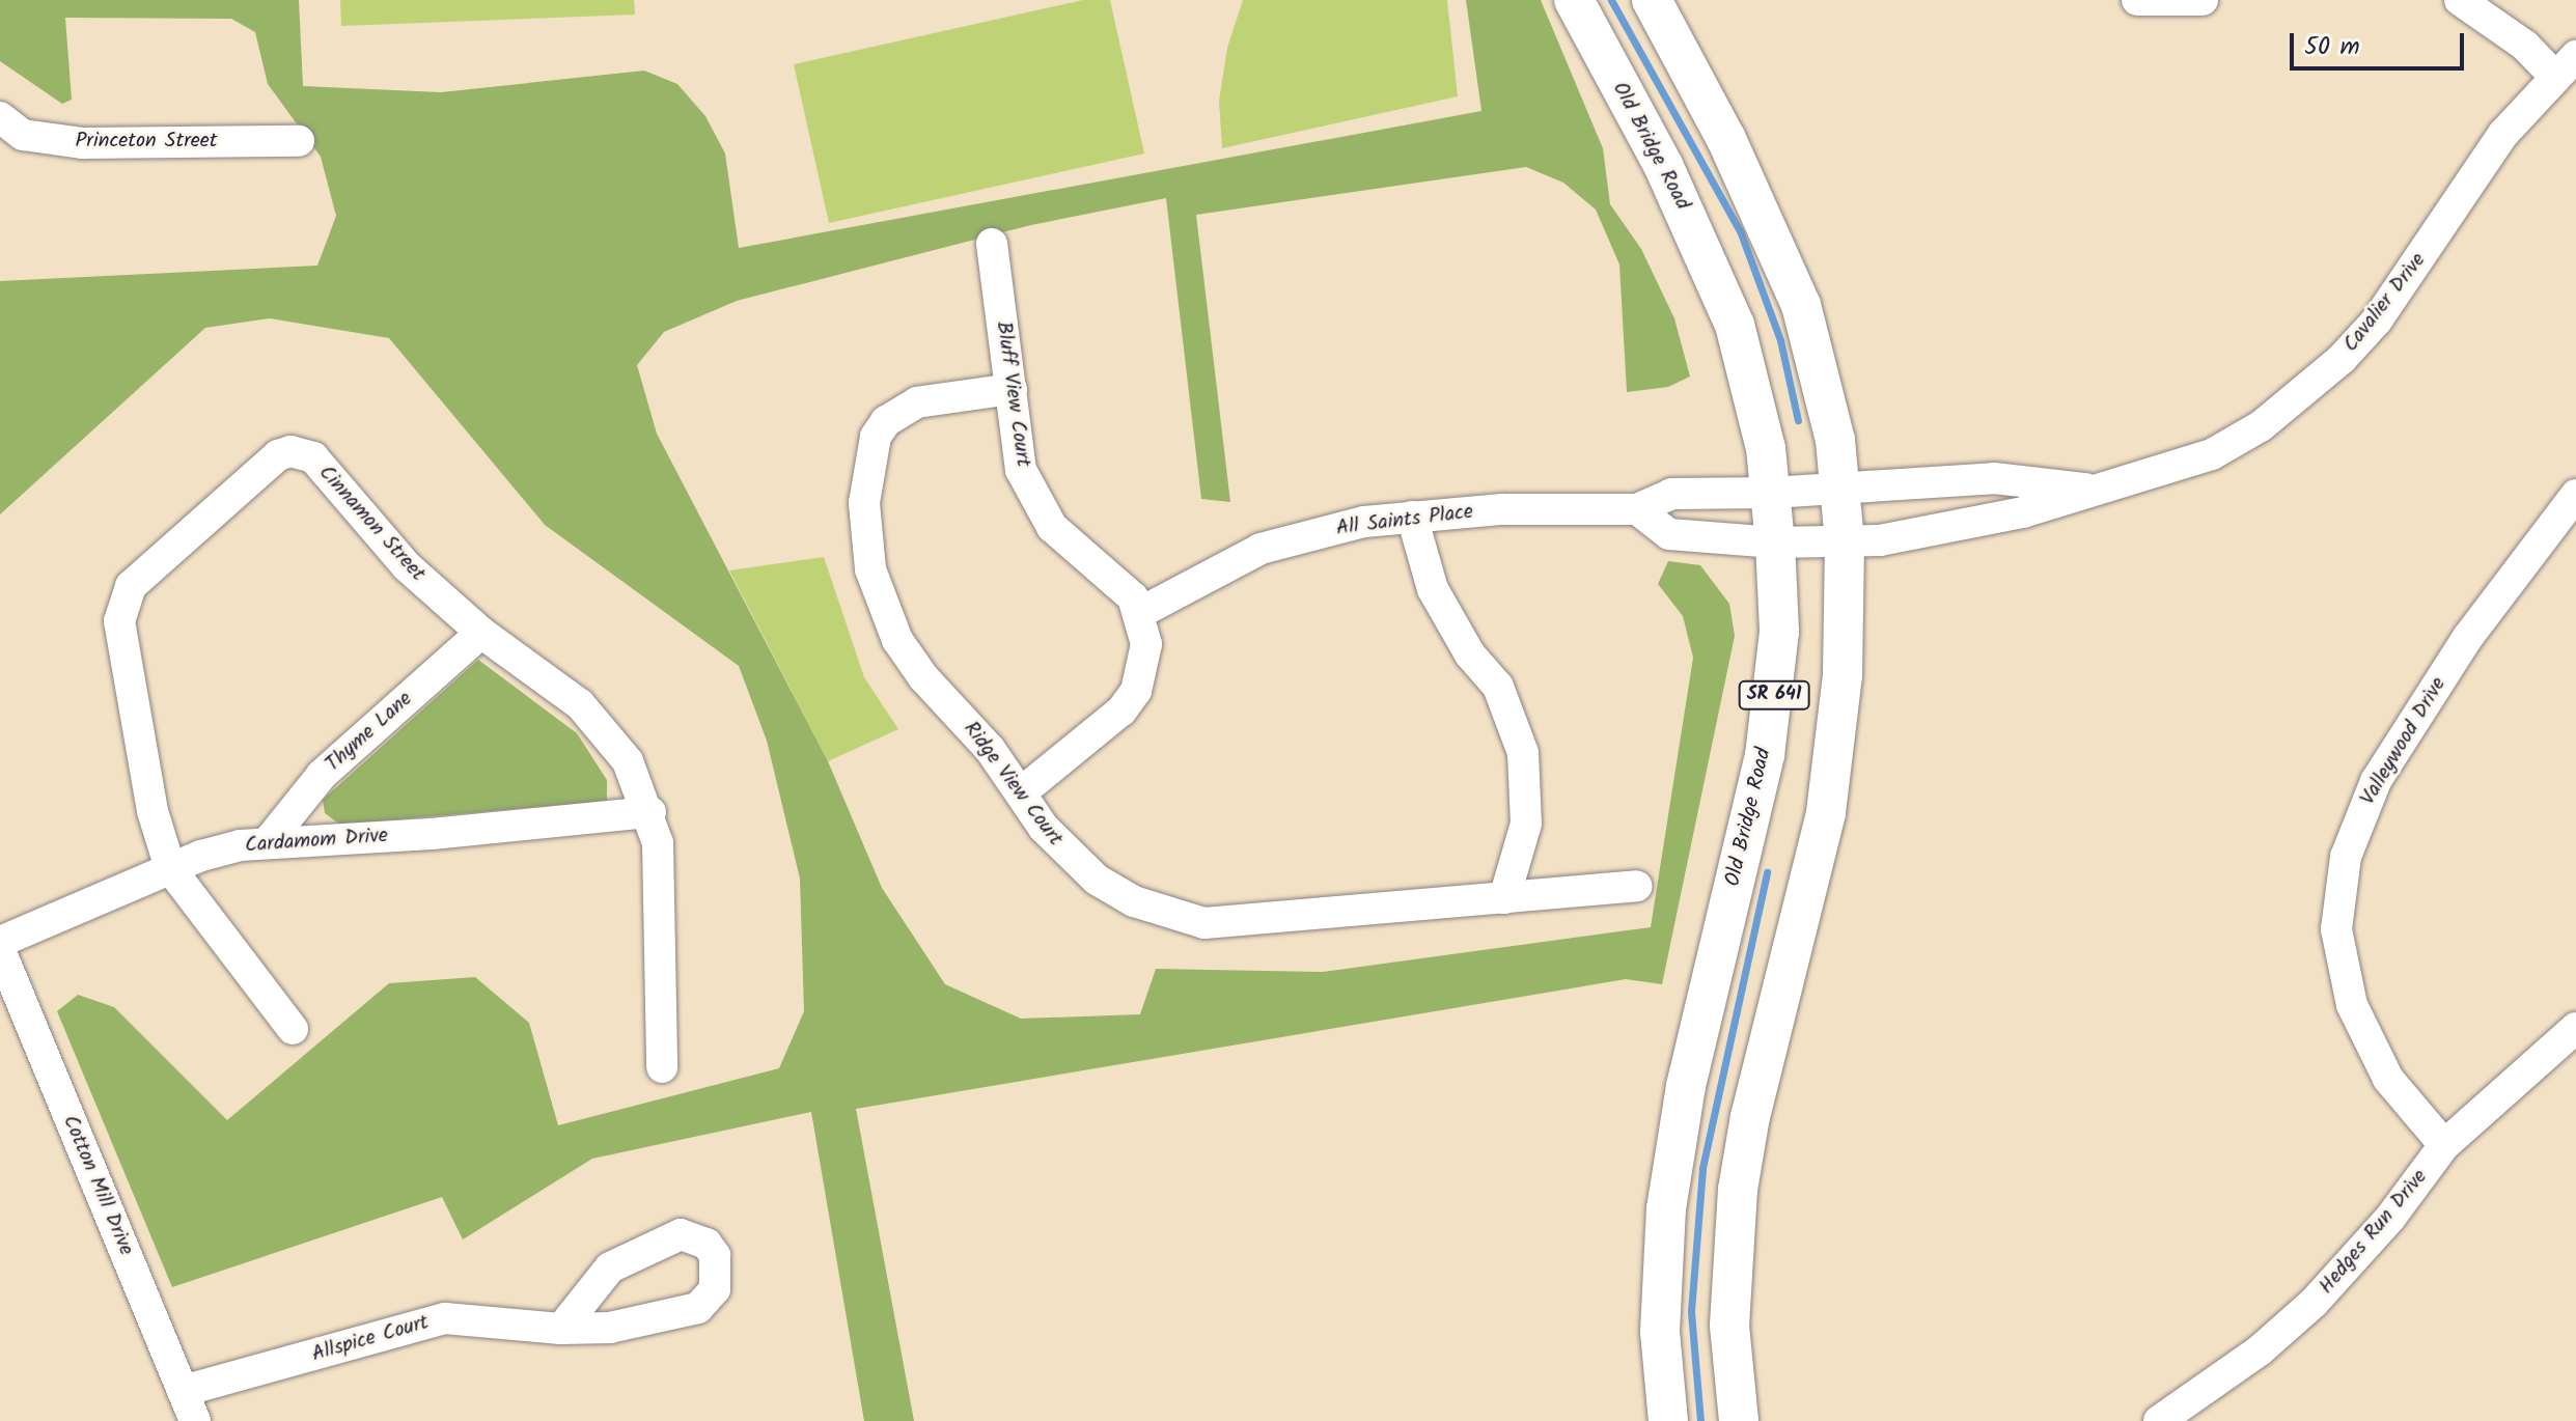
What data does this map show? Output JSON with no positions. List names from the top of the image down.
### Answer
{
  "streets": {
    "main road": ["Old Bridge Road", "SR 641"],
    "street": [
      "Princeton Street",
      "Cavalier Drive",
      "Bluff View Court",
      "All Saints Place",
      "Cinnamon Street",
      "Thyme Lane",
      "Valleywood Drive",
      "Ridge View Court",
      "Cardamom Drive",
      "Cotton Mill Drive",
      "Hedges Run Drive",
      "Allspice Court"
    ]
  },
  "crossings": [
    ["Old Bridge Road", "Cavalier Drive"],
    ["Old Bridge Road", "All Saints Place"],
    ["Cavalier Drive", "All Saints Place"],
    ["Cavalier Drive", "SR 641"],
    ["Bluff View Court", "All Saints Place"],
    ["Bluff View Court", "Ridge View Court"],
    ["Cinnamon Street", "Thyme Lane"],
    ["Cinnamon Street", "Cardamom Drive"],
    ["Thyme Lane", "Cardamom Drive"],
    ["Valleywood Drive", "Hedges Run Drive"],
    ["Cotton Mill Drive", "Allspice Court"]
  ],
  "scale_bar": "50 m"
}
